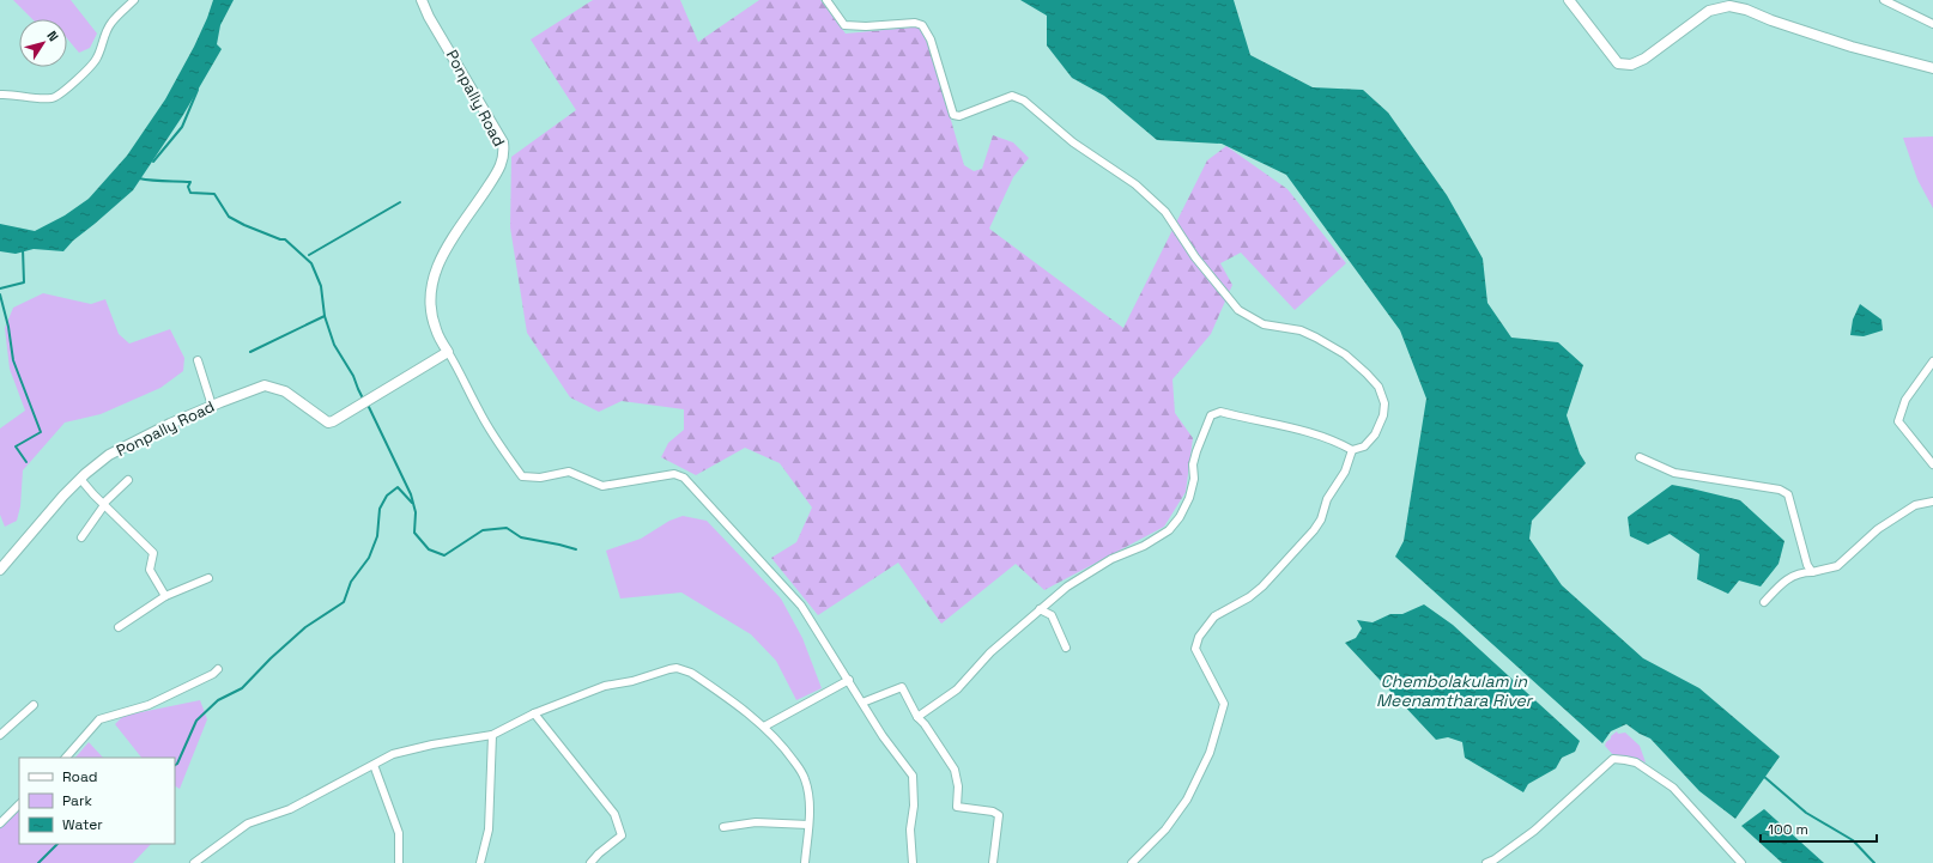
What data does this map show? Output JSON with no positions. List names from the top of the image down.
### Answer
{
  "streets": {
    "main road": ["Ponpally Road"]
  },
  "water": ["Chembolakulam in Meenamthara River"],
  "legend": ["Road", "Park", "Water"],
  "scale_bar": "100 m",
  "north": "top right"
}
